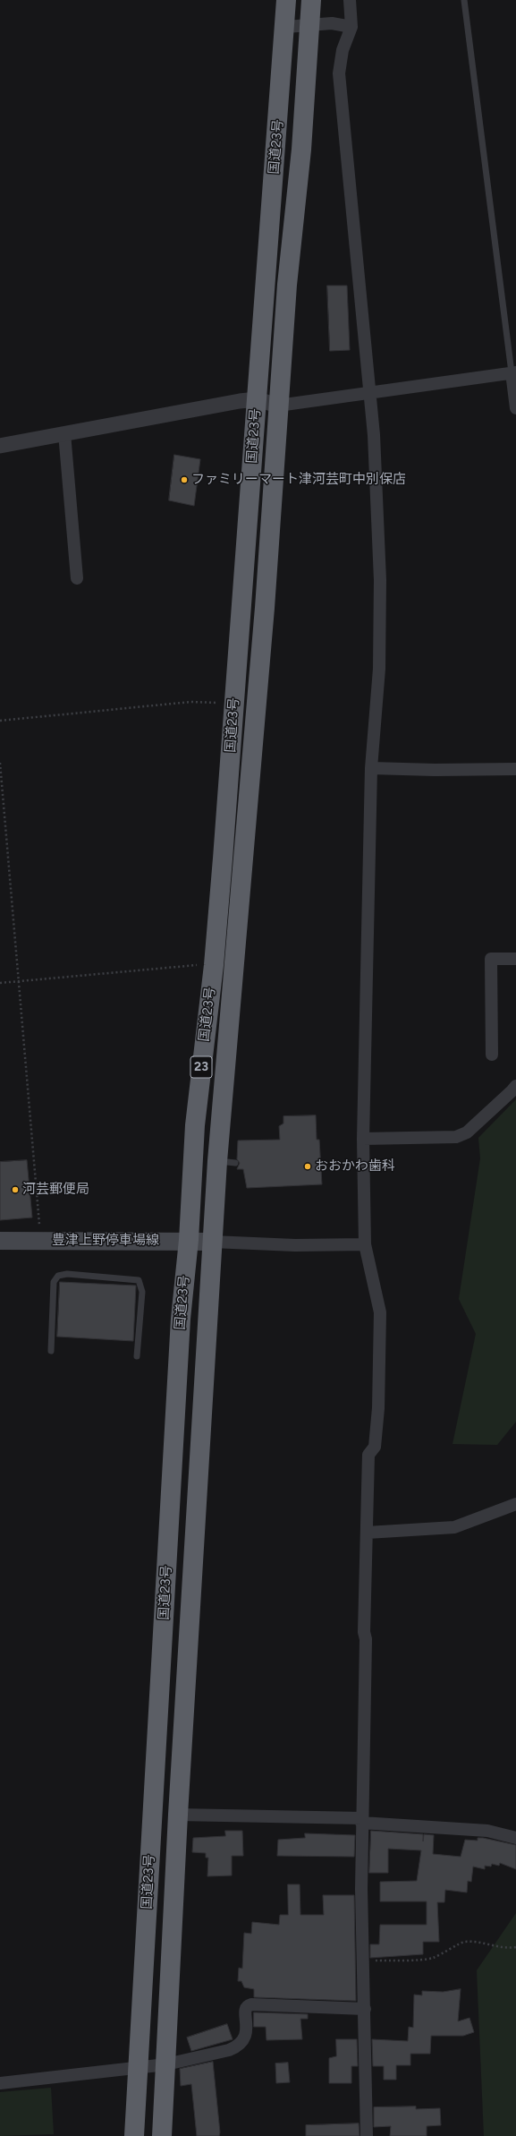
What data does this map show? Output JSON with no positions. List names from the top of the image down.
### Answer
{
  "streets": {
    "highway": ["国道23号", "23"],
    "main road": ["豊津上野停車場線"]
  },
  "crossings": [
    ["国道23号", "豊津上野停車場線"]
  ],
  "places": ["ファミリーマート津河芸町中別保店", "おおかわ歯科", "河芸郵便局"]
}
